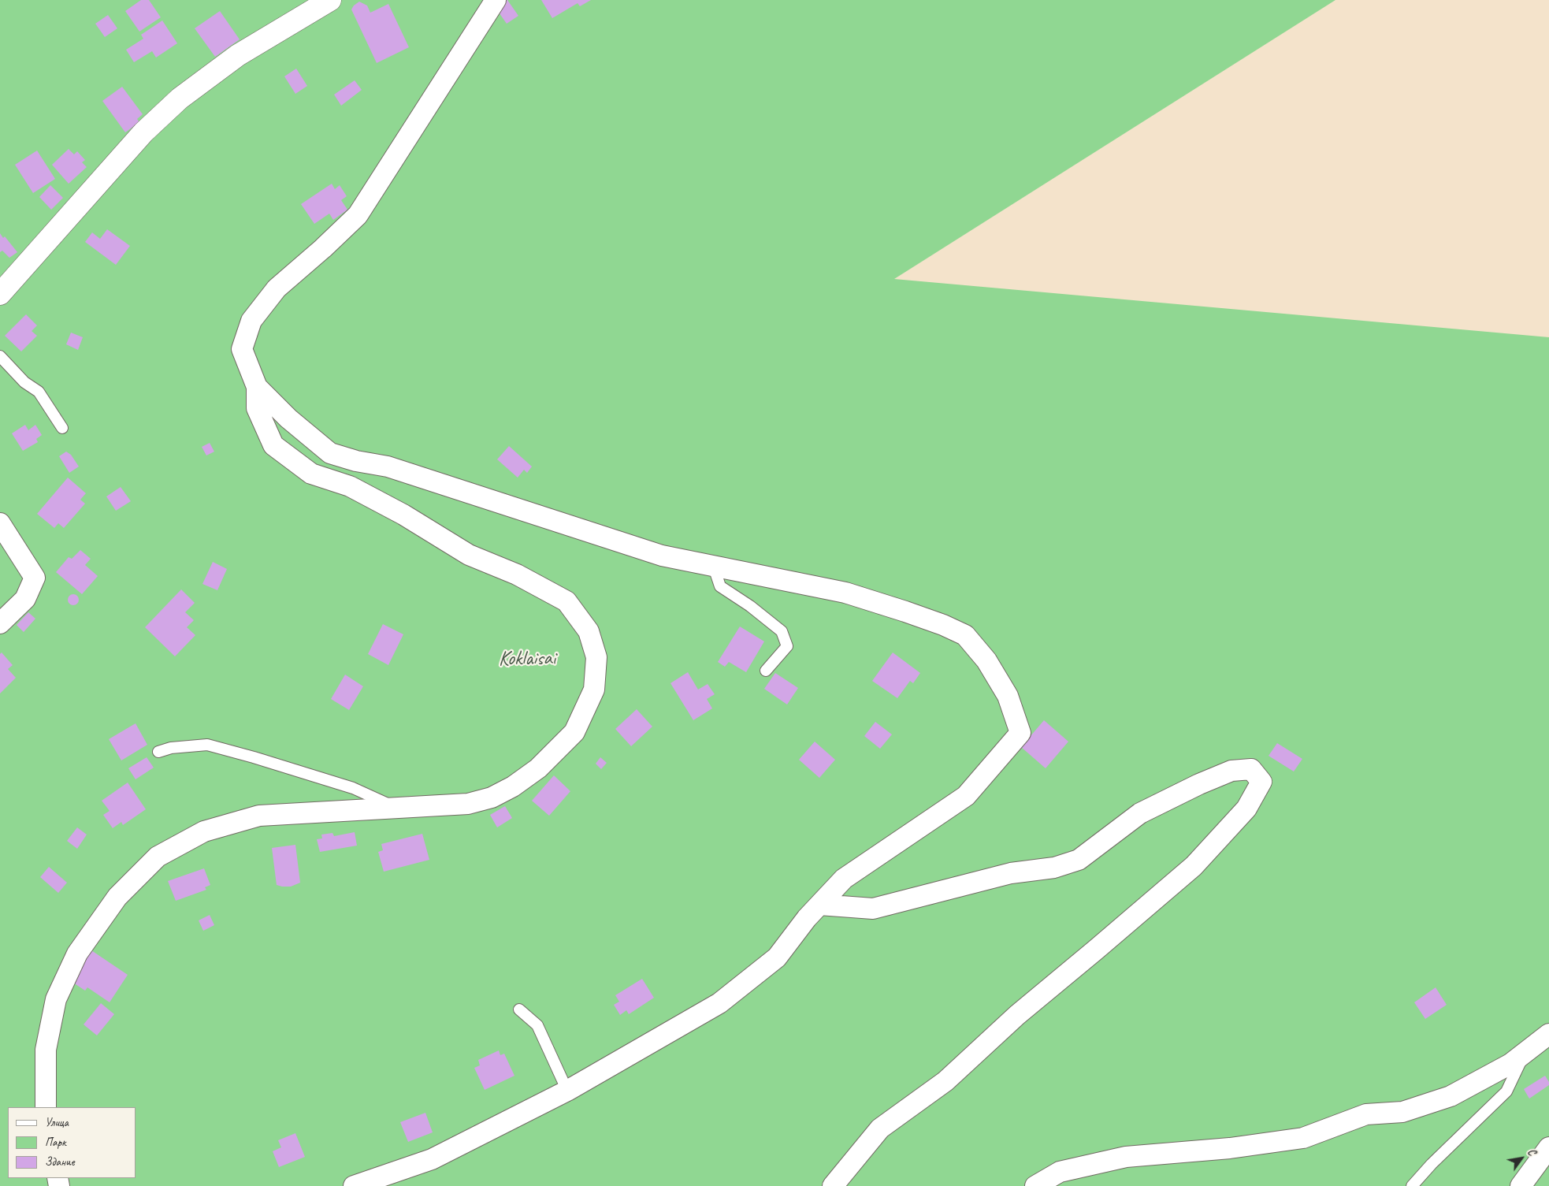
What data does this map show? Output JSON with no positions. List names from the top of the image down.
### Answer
{
  "parks": ["Koklaisai"],
  "legend": ["Улица", "Парк", "Здание"],
  "north": "top right"
}
